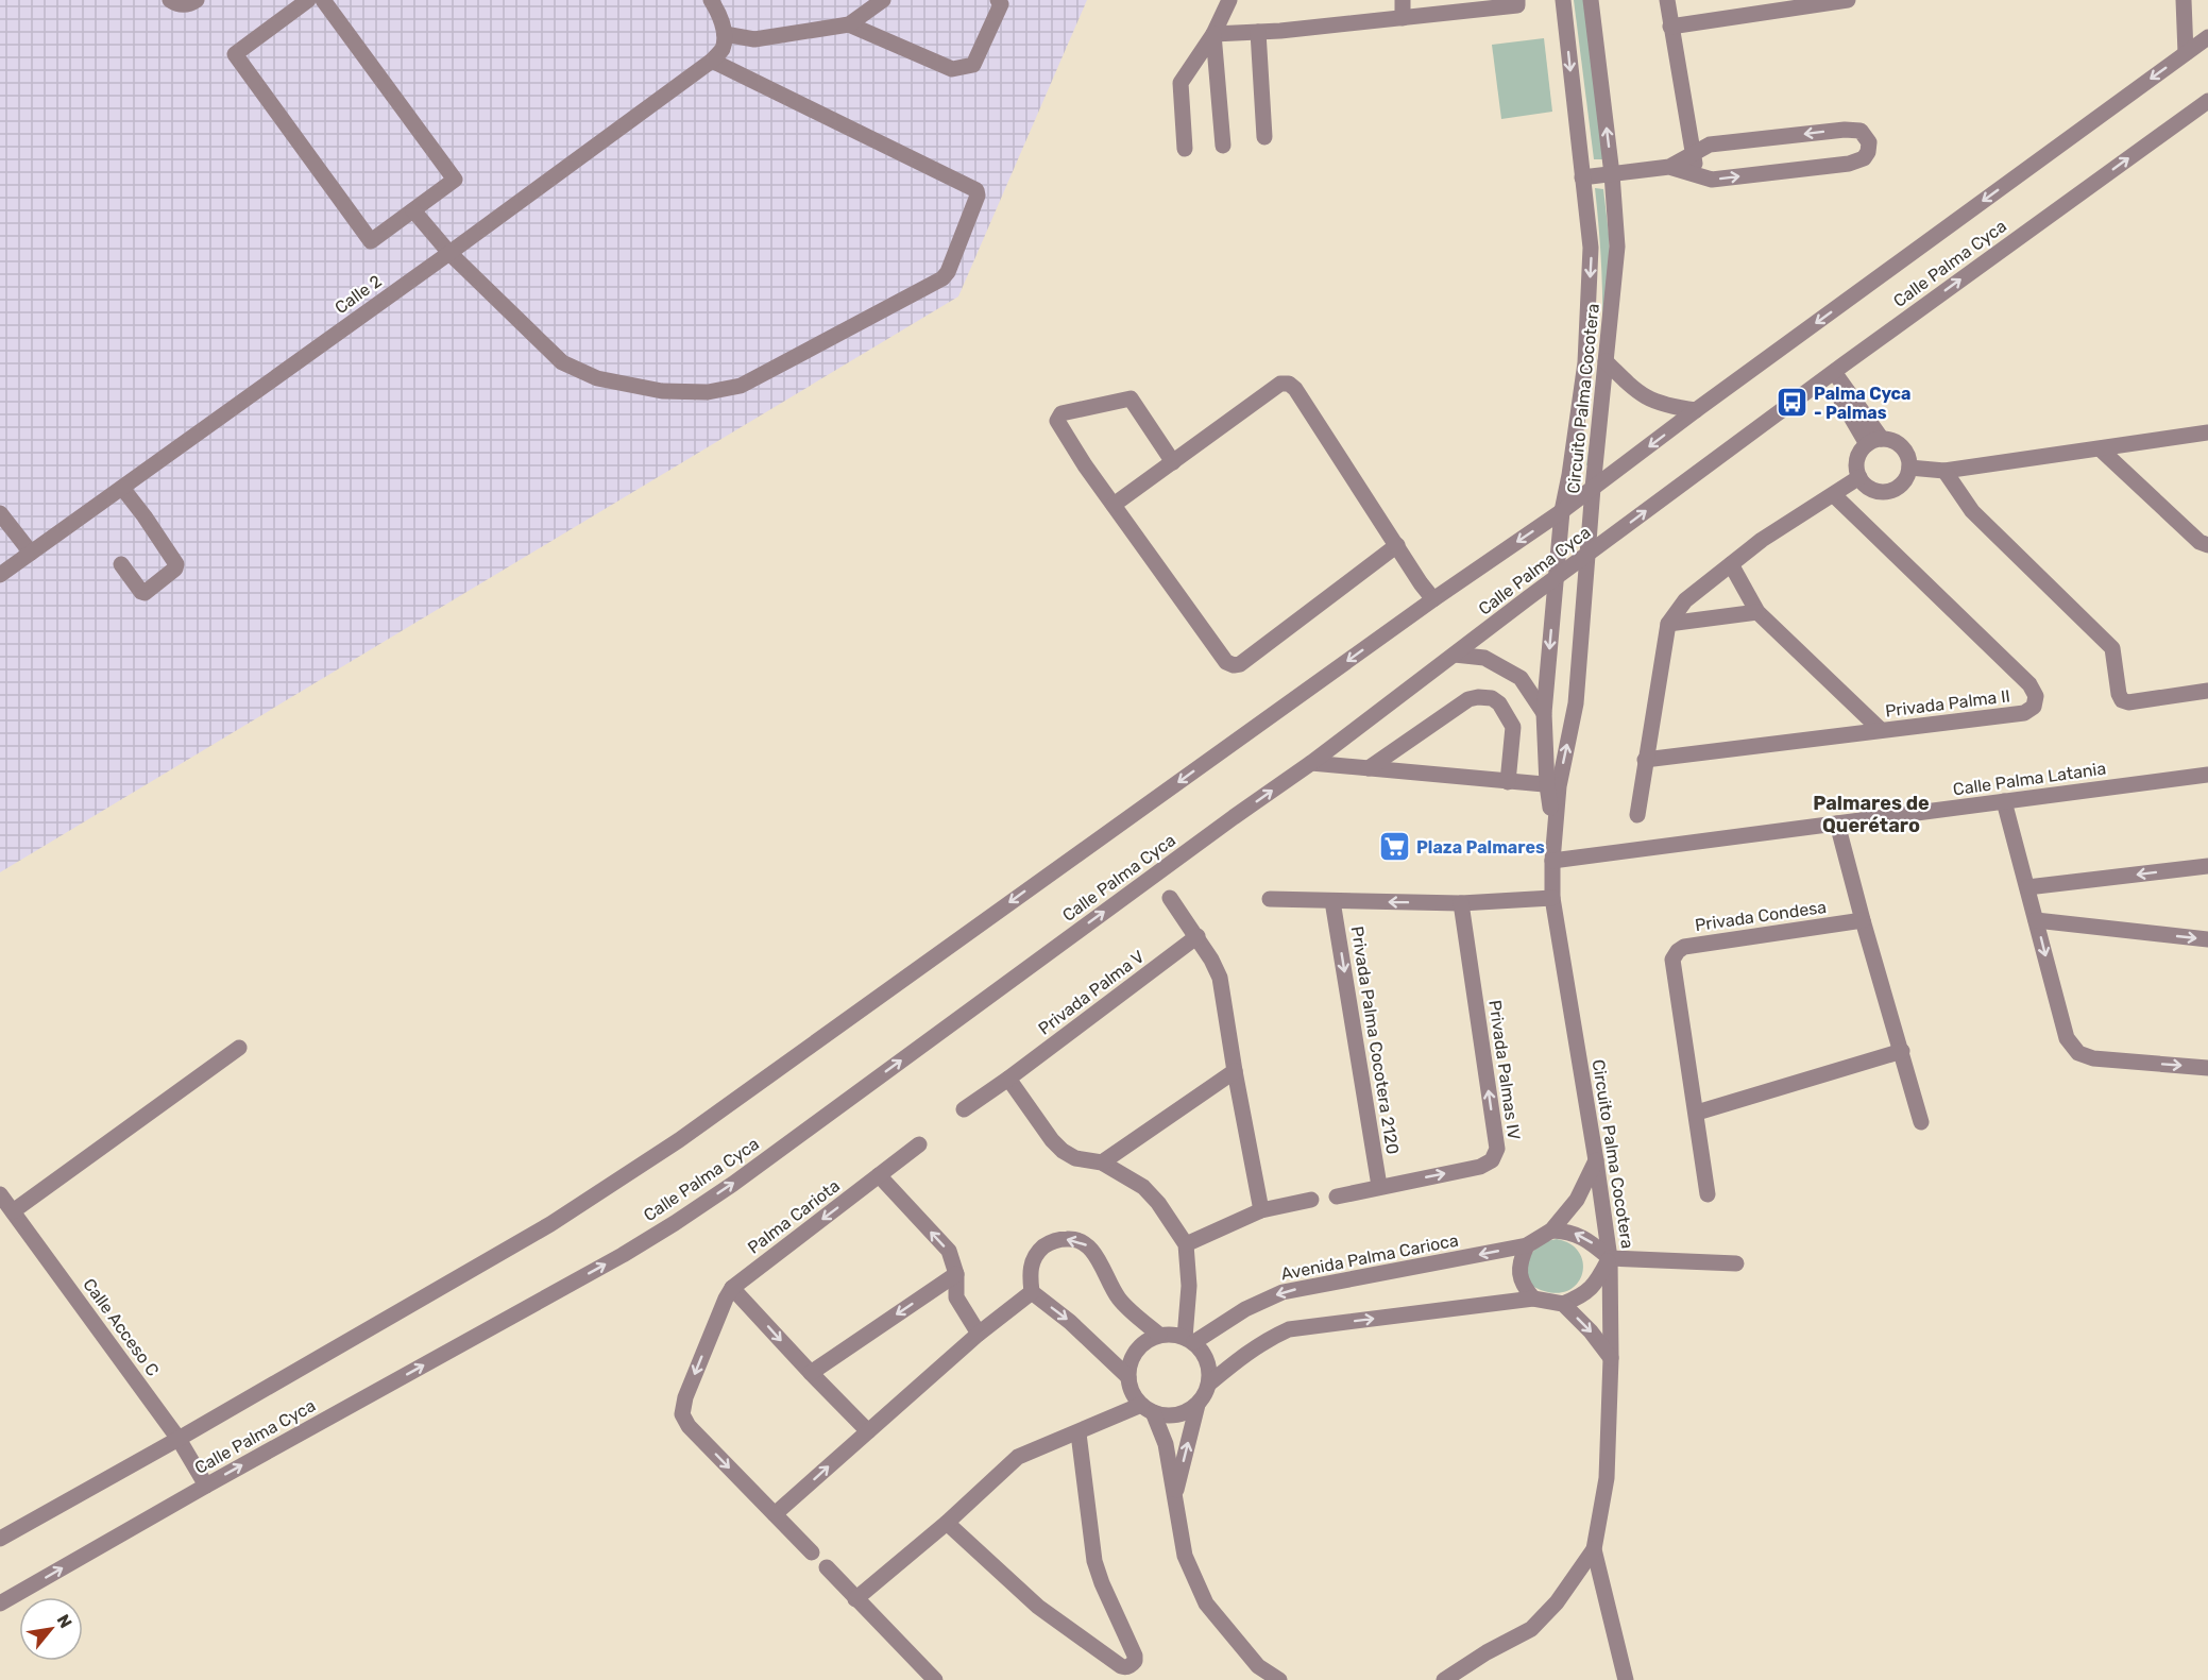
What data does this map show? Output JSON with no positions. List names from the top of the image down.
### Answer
{
  "streets": {
    "street": [
      "Calle Palma Cyca",
      "Calle 2",
      "Circuito Palma Cocotera",
      "Privada Palma II",
      "Calle Palma Latania",
      "Privada Condesa",
      "Privada Palma V",
      "Privada Palma Cocotera 2120",
      "Privada Palmas IV",
      "Palma Cariota",
      "Avenida Palma Carioca",
      "Calle Acceso C"
    ]
  },
  "crossings": [
    ["Calle Palma Cyca", "Circuito Palma Cocotera"],
    ["Calle Palma Cyca", "Calle Acceso C"],
    ["Circuito Palma Cocotera", "Calle Palma Latania"],
    ["Circuito Palma Cocotera", "Avenida Palma Carioca"],
    ["Privada Palma Cocotera 2120", "Privada Palmas IV"]
  ],
  "districts": ["Palmares de Querétaro"],
  "places": {
    "bus stop": ["Palma Cyca - Palmas"],
    "supermarket": ["Plaza Palmares"]
  },
  "north": "top right"
}
